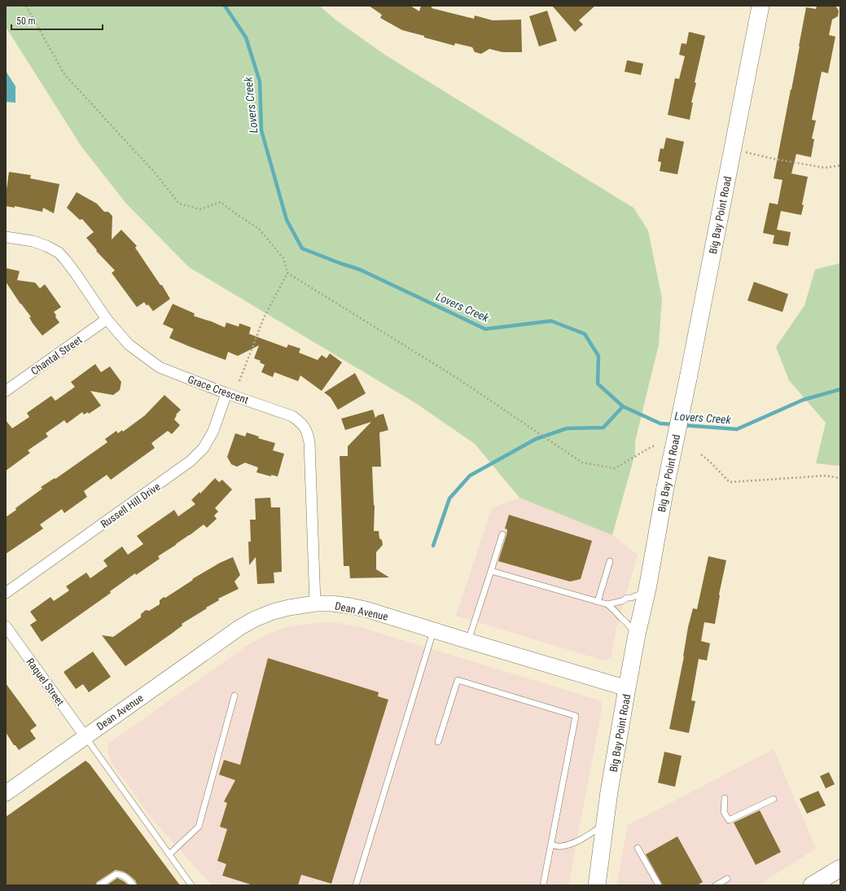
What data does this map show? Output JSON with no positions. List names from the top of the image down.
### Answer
{
  "streets": {
    "main road": ["Big Bay Point Road"],
    "street": [
      "Chantal Street",
      "Grace Crescent",
      "Russell Hill Drive",
      "Dean Avenue",
      "Raquel Street"
    ]
  },
  "crossings": [
    ["Big Bay Point Road", "Dean Avenue"],
    ["Chantal Street", "Grace Crescent"],
    ["Grace Crescent", "Russell Hill Drive"],
    ["Grace Crescent", "Dean Avenue"],
    ["Dean Avenue", "Raquel Street"]
  ],
  "water": ["Lovers Creek"],
  "scale_bar": "50 m"
}
